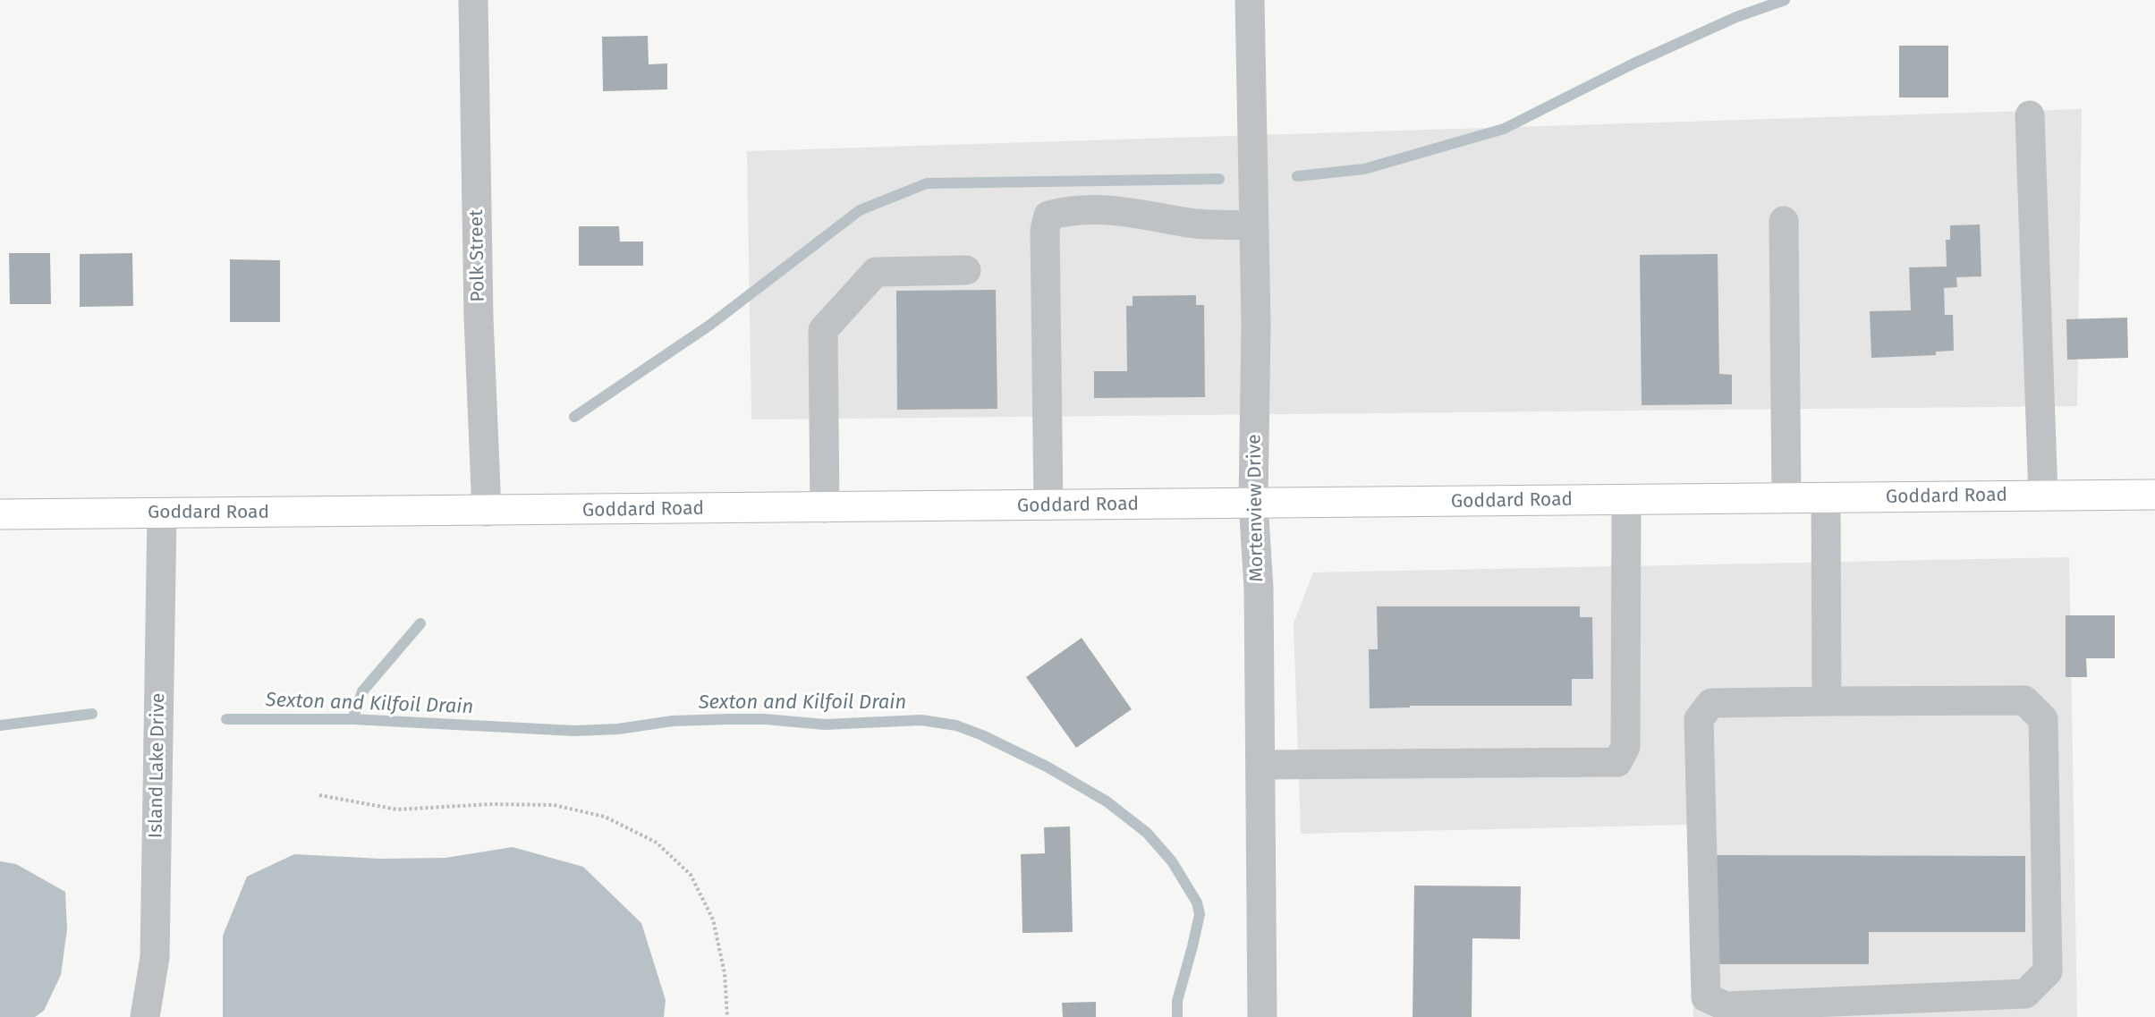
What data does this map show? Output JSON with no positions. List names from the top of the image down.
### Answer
{
  "streets": {
    "main road": ["Goddard Road"],
    "street": ["Polk Street", "Mortenview Drive", "Island Lake Drive"]
  },
  "crossings": [
    ["Polk Street", "Goddard Road"],
    ["Goddard Road", "Mortenview Drive"],
    ["Goddard Road", "Island Lake Drive"]
  ],
  "water": ["Sexton and Kilfoil Drain"]
}
